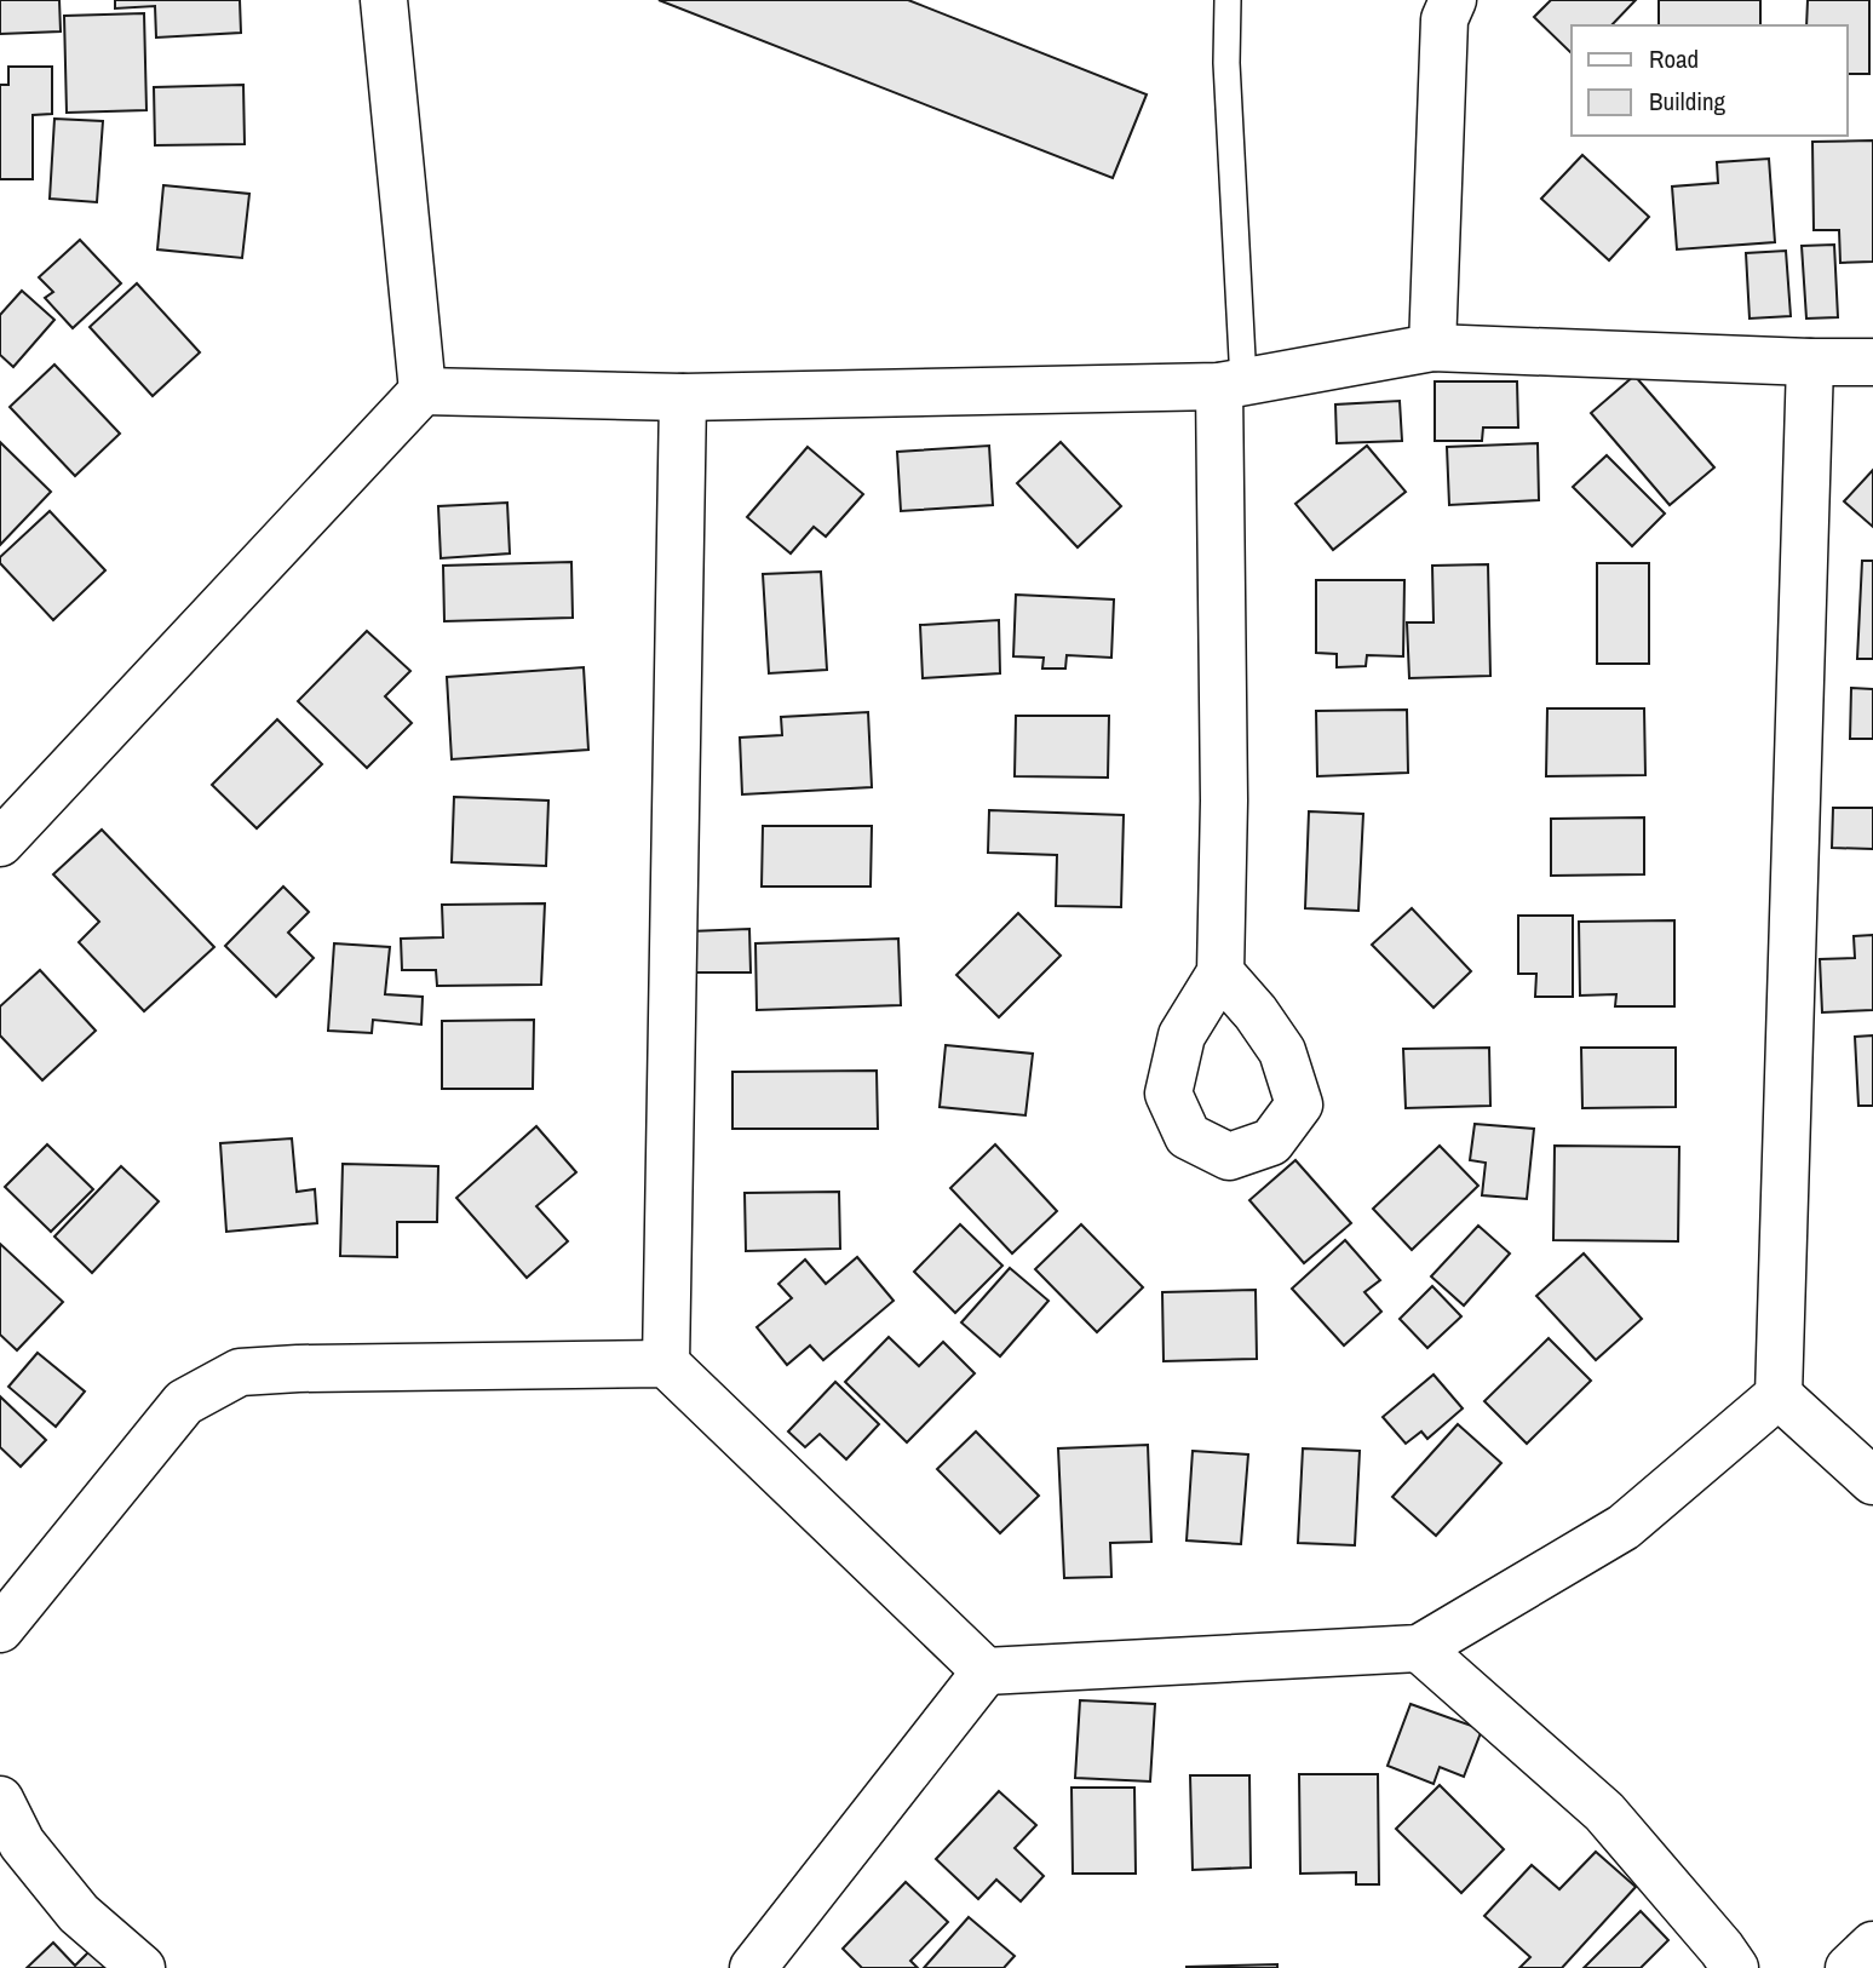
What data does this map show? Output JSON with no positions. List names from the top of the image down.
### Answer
{
  "legend": ["Road", "Building"]
}
